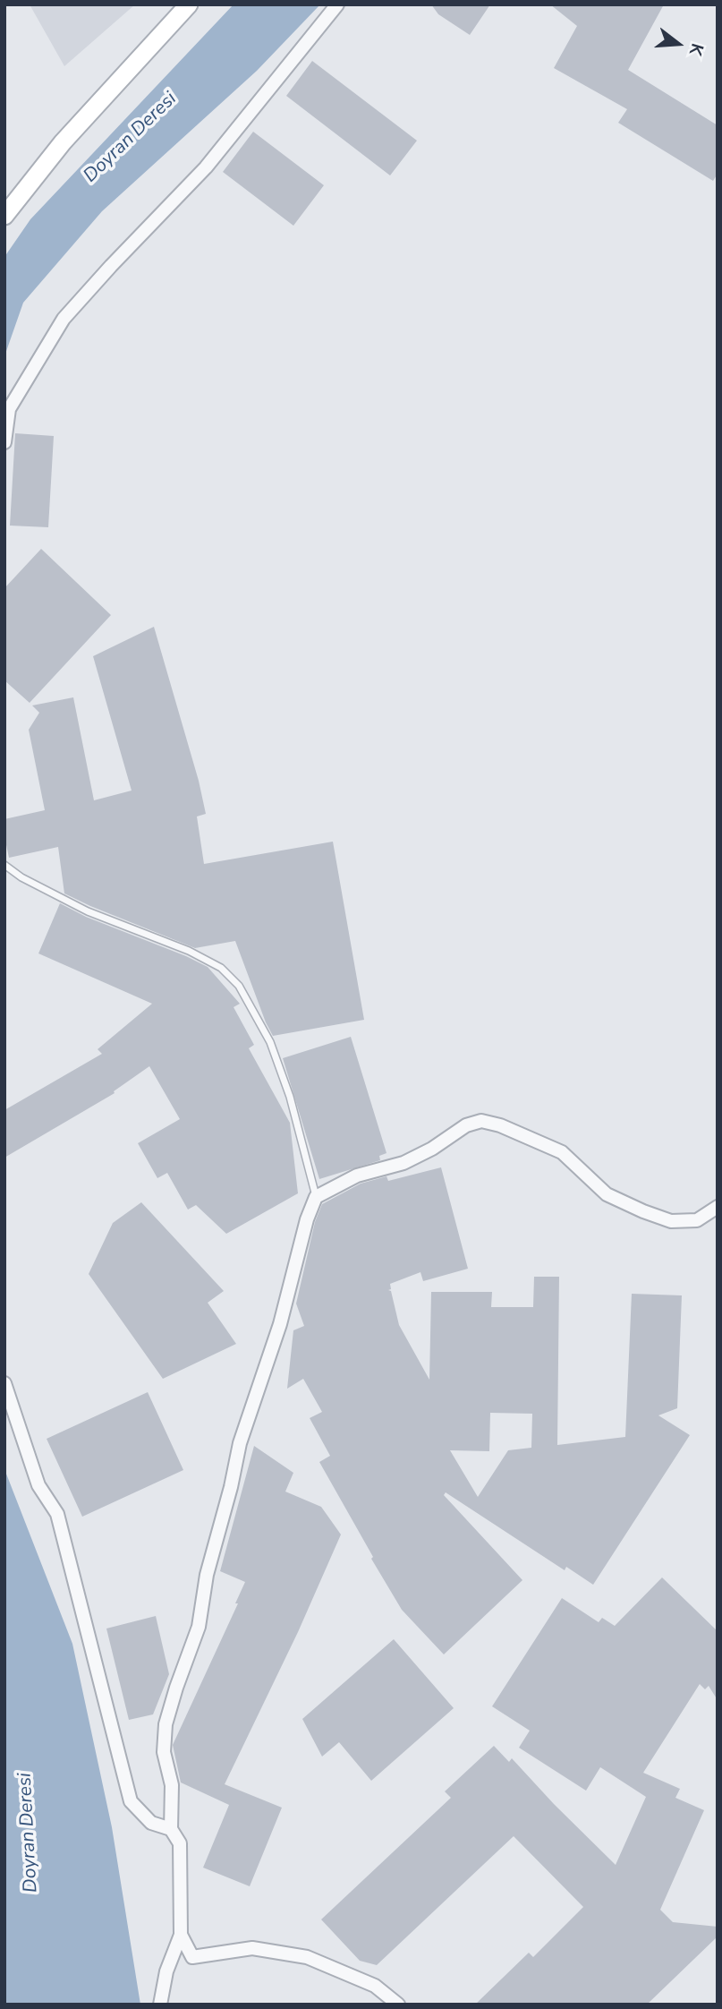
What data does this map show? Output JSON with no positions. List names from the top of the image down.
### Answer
{
  "water": ["Doyran Deresi"],
  "north": "right"
}
